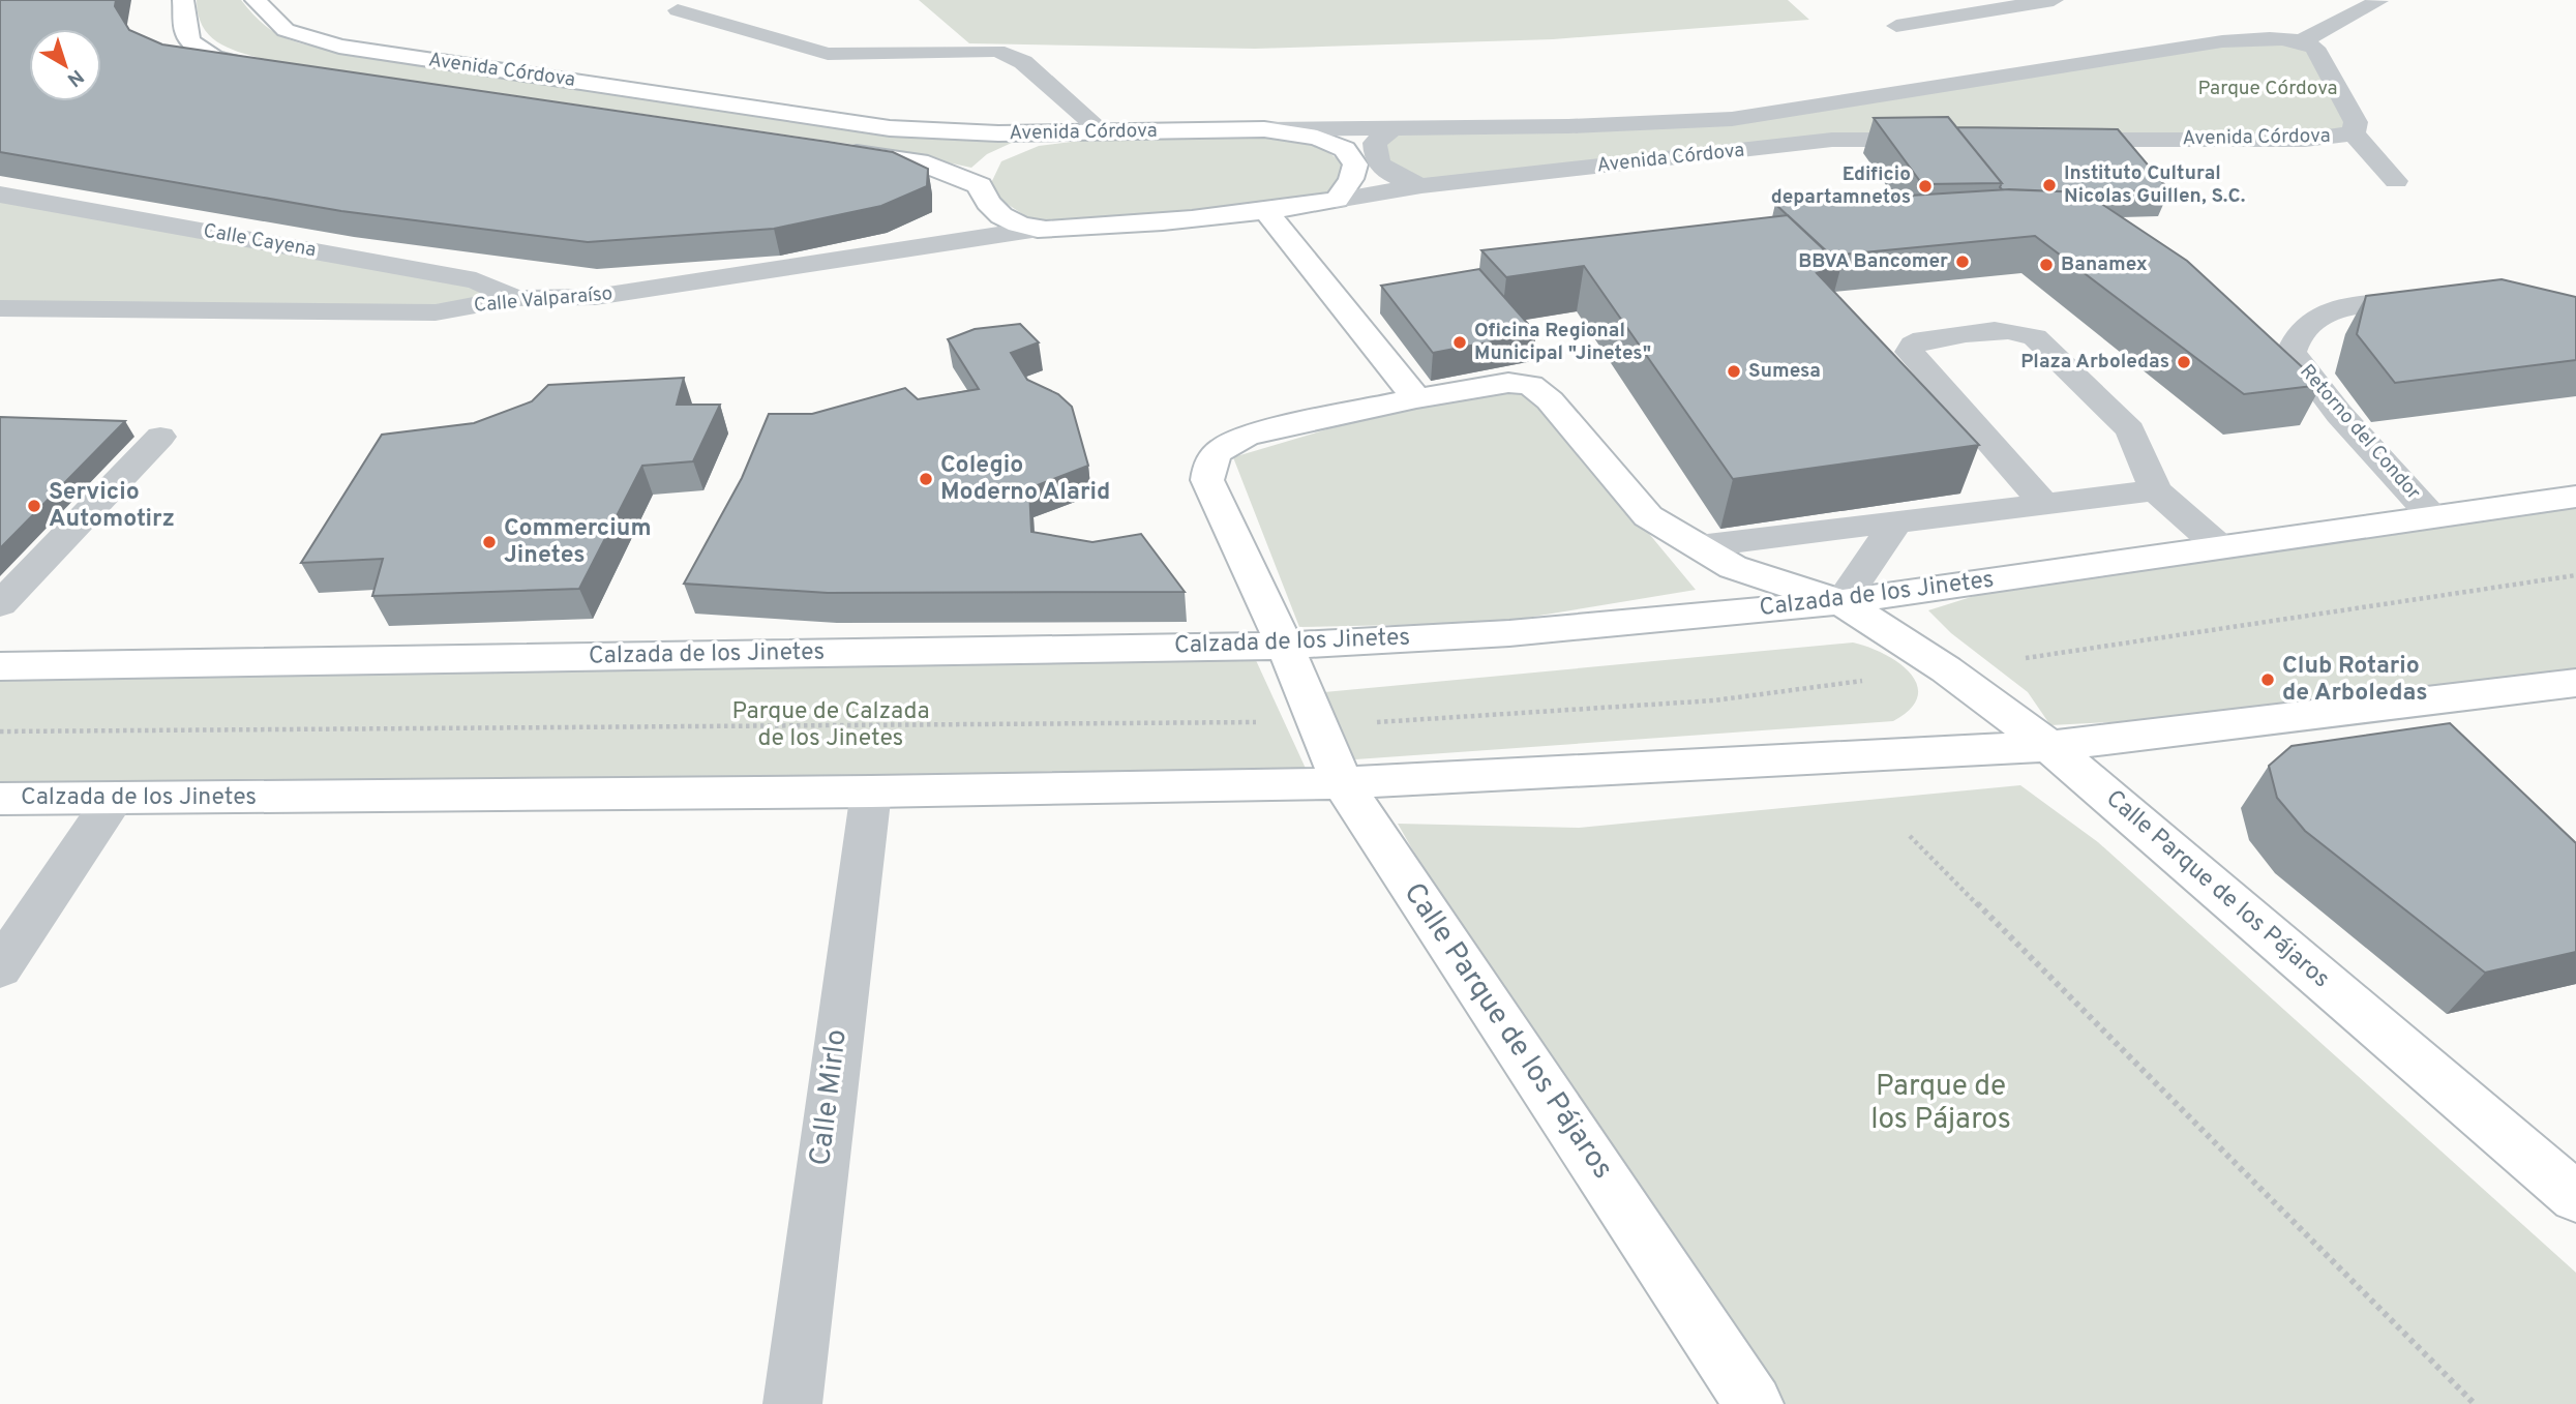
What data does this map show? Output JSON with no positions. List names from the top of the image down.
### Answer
{
  "streets": {
    "main road": ["Avenida Córdova", "Calzada de los Jinetes", "Calle Parque de los Pájaros"],
    "street": [
      "Calle Cayena",
      "Calle Valparaíso",
      "Retorno del Condor",
      "Calle Mirlo"
    ]
  },
  "crossings": [
    ["Avenida Córdova", "Calle Valparaíso"],
    ["Calle Cayena", "Calle Valparaíso"],
    ["Retorno del Condor", "Calzada de los Jinetes"],
    ["Calzada de los Jinetes", "Calle Parque de los Pájaros"],
    ["Calzada de los Jinetes", "Calle Mirlo"]
  ],
  "parks": ["Parque Córdova", "Parque de Calzada de los Jinetes", "Parque de los Pájaros"],
  "places": [
    "Instituto Cultural Nicolas Guillen, S.C.",
    "Edificio departamnetos",
    "BBVA Bancomer",
    "Banamex",
    "Oficina Regional Municipal \"Jinetes\"",
    "Plaza Arboledas",
    "Sumesa",
    "Colegio Moderno Alarid",
    "Servicio Automotirz",
    "Commercium Jinetes",
    "Club Rotario de Arboledas"
  ],
  "north": "bottom right"
}
